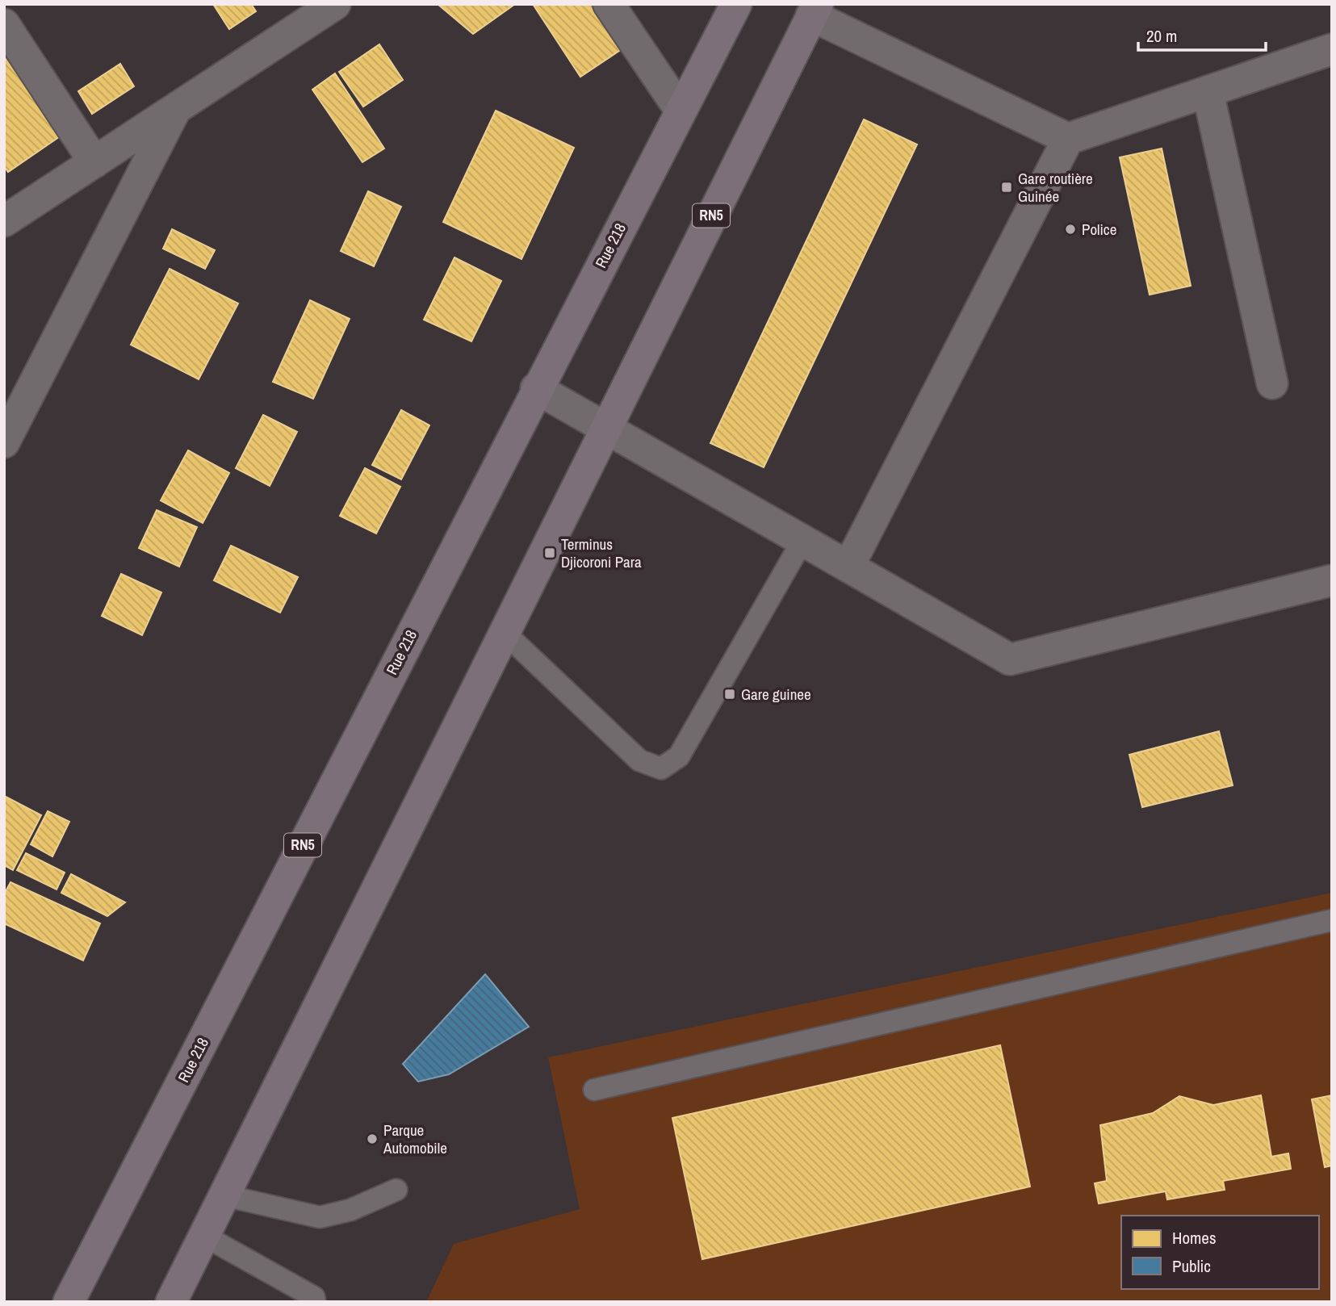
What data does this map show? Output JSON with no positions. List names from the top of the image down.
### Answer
{
  "streets": {
    "highway": ["RN5", "Rue 218"]
  },
  "places": {
    "transit": ["Gare routière Guinée", "Terminus Djicoroni Para", "Gare guinee"],
    "other": ["Police", "Parque Automobile"]
  },
  "legend": ["Homes", "Public"],
  "scale_bar": "20 m"
}
